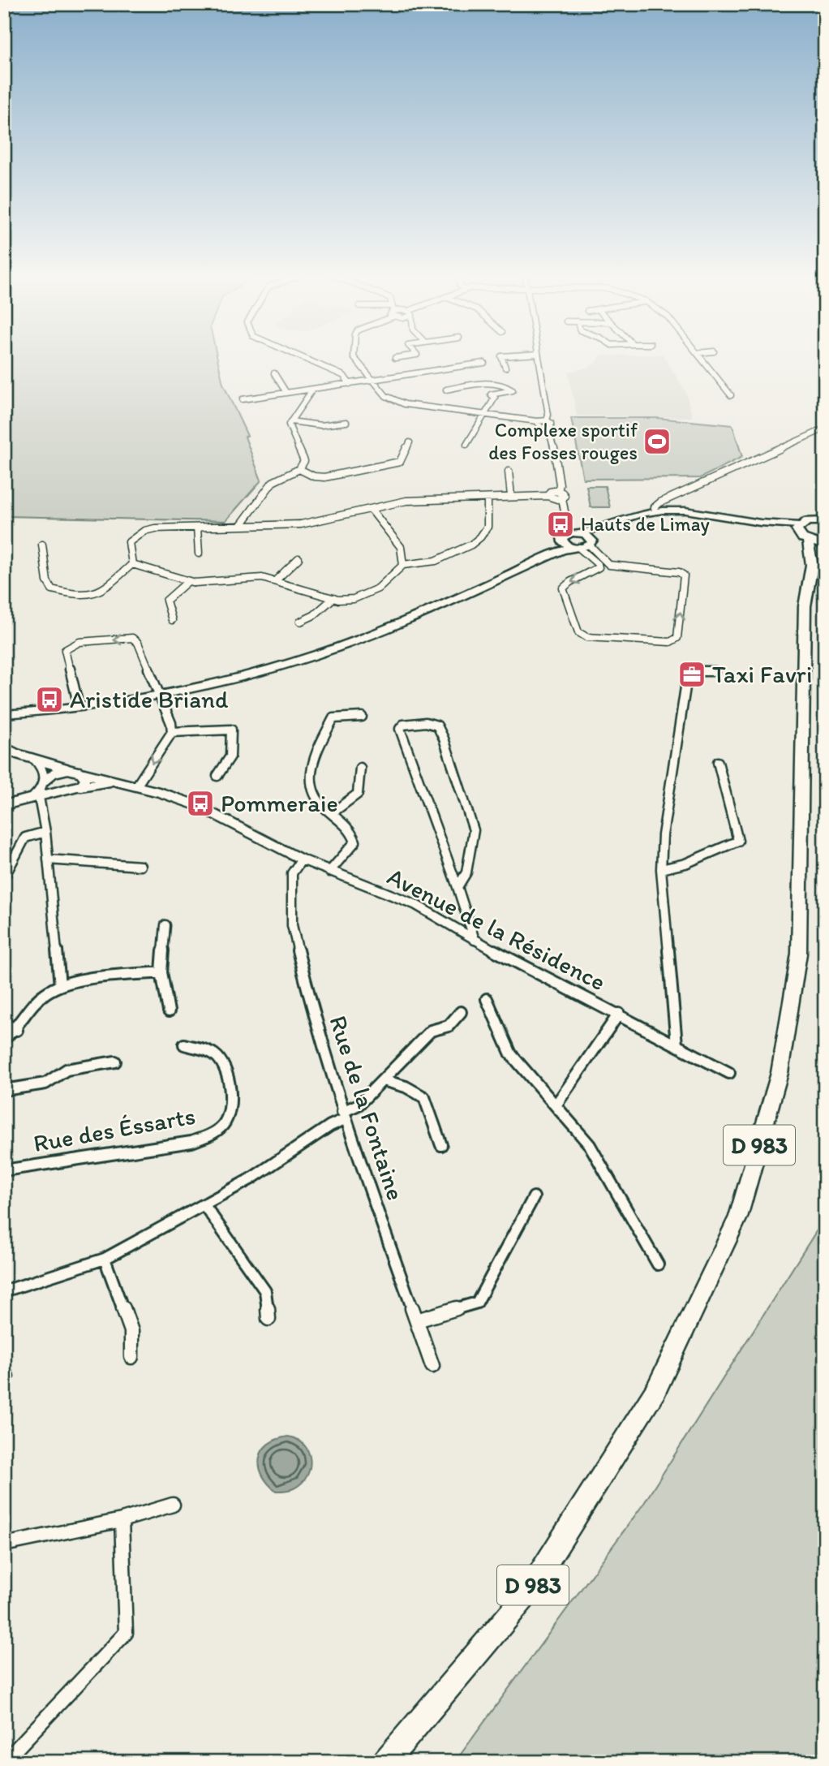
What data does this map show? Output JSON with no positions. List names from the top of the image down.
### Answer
{
  "streets": {
    "main road": ["D 983"],
    "street": ["Avenue de la Résidence", "Rue de la Fontaine", "Rue des Éssarts"]
  },
  "crossings": [
    ["Avenue de la Résidence", "Rue de la Fontaine"]
  ],
  "places": {
    "sports": ["Complexe sportif des Fosses rouges"],
    "bus stop": ["Hauts de Limay", "Aristide Briand", "Pommeraie"],
    "office": ["Taxi Favri"]
  }
}
